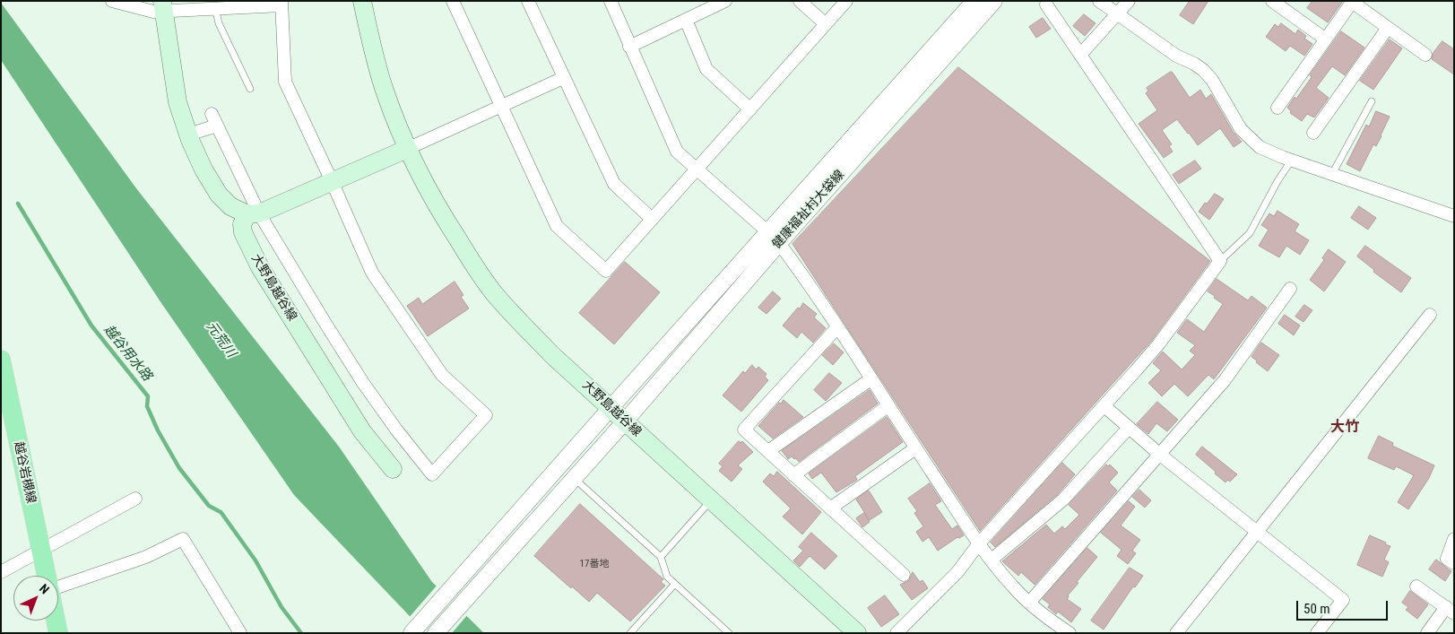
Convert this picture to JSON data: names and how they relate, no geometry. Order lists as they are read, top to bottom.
{
  "streets": {
    "main road": ["大野島越谷線", "越谷岩槻線"],
    "street": ["健康福祉村大袋線"]
  },
  "crossings": [
    ["健康福祉村大袋線", "大野島越谷線"]
  ],
  "districts": ["大竹"],
  "water": ["元荒川", "越谷用水路"],
  "house_numbers": ["17番地"],
  "scale_bar": "50 m",
  "north": "top right"
}
